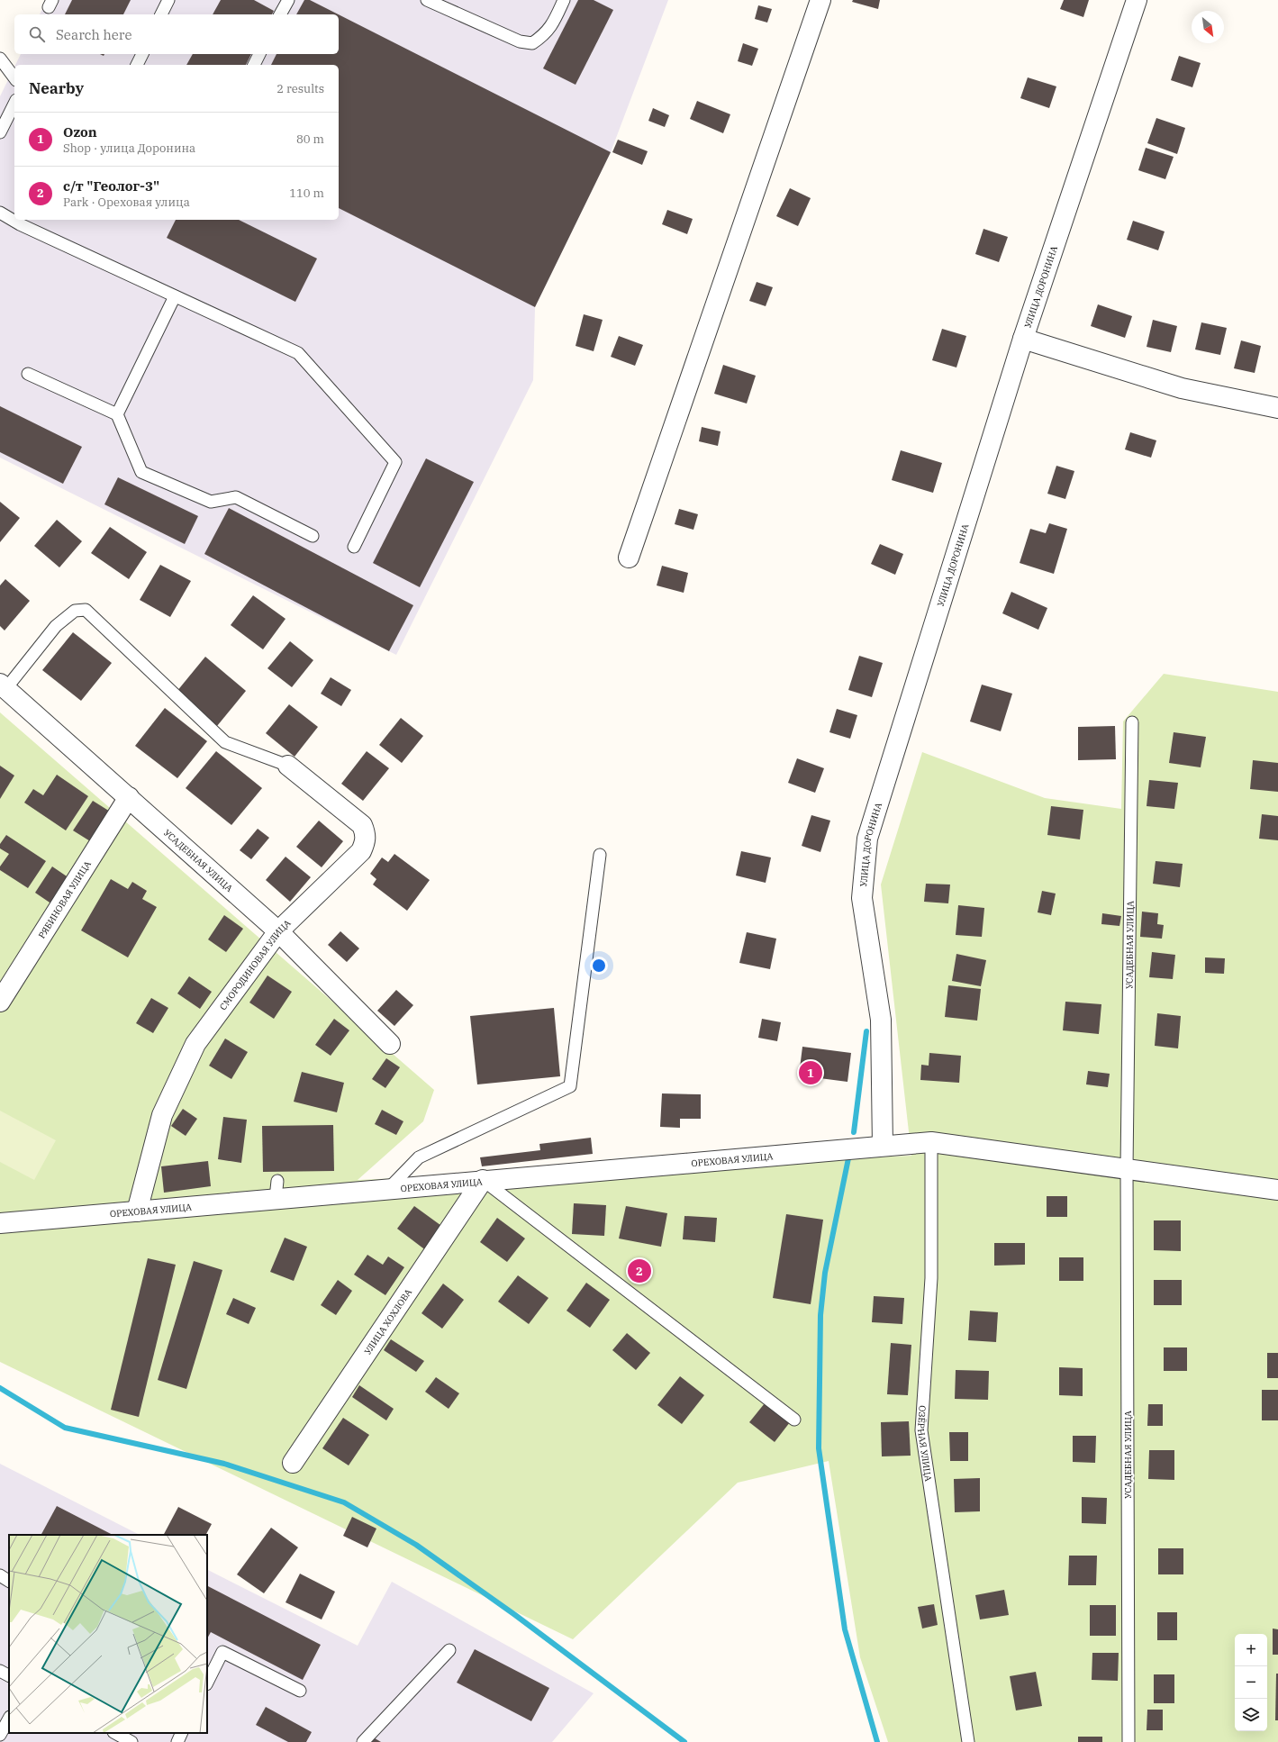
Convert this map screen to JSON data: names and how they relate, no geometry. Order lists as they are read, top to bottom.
{
  "streets": {
    "street": [
      "УЛИЦА ДОРОНИНА",
      "УСАДЕБНАЯ УЛИЦА",
      "РЯБИНОВАЯ УЛИЦА",
      "СМОРОДИНОВАЯ УЛИЦА",
      "ОРЕХОВАЯ УЛИЦА",
      "УЛИЦА ХОХЛОВА"
    ],
    "lane": ["ОЗЁРНАЯ УЛИЦА"]
  },
  "crossings": [
    ["УЛИЦА ДОРОНИНА", "ОРЕХОВАЯ УЛИЦА"],
    ["УСАДЕБНАЯ УЛИЦА", "РЯБИНОВАЯ УЛИЦА"],
    ["УСАДЕБНАЯ УЛИЦА", "СМОРОДИНОВАЯ УЛИЦА"],
    ["СМОРОДИНОВАЯ УЛИЦА", "ОРЕХОВАЯ УЛИЦА"],
    ["ОРЕХОВАЯ УЛИЦА", "УЛИЦА ХОХЛОВА"]
  ],
  "north": "bottom right",
  "page": {
    "search": "Search here",
    "heading": ["Nearby", "2 results"],
    "list": [
      {
        "mark": "1",
        "name": "Ozon",
        "note": "Shop · улица Доронина",
        "value": "80 m"
      },
      {
        "mark": "2",
        "name": "с/т \"Геолог-3\"",
        "note": "Park · Ореховая улица",
        "value": "110 m"
      }
    ],
    "pins": ["1", "2"],
    "map_buttons": ["+", "−"]
  }
}
